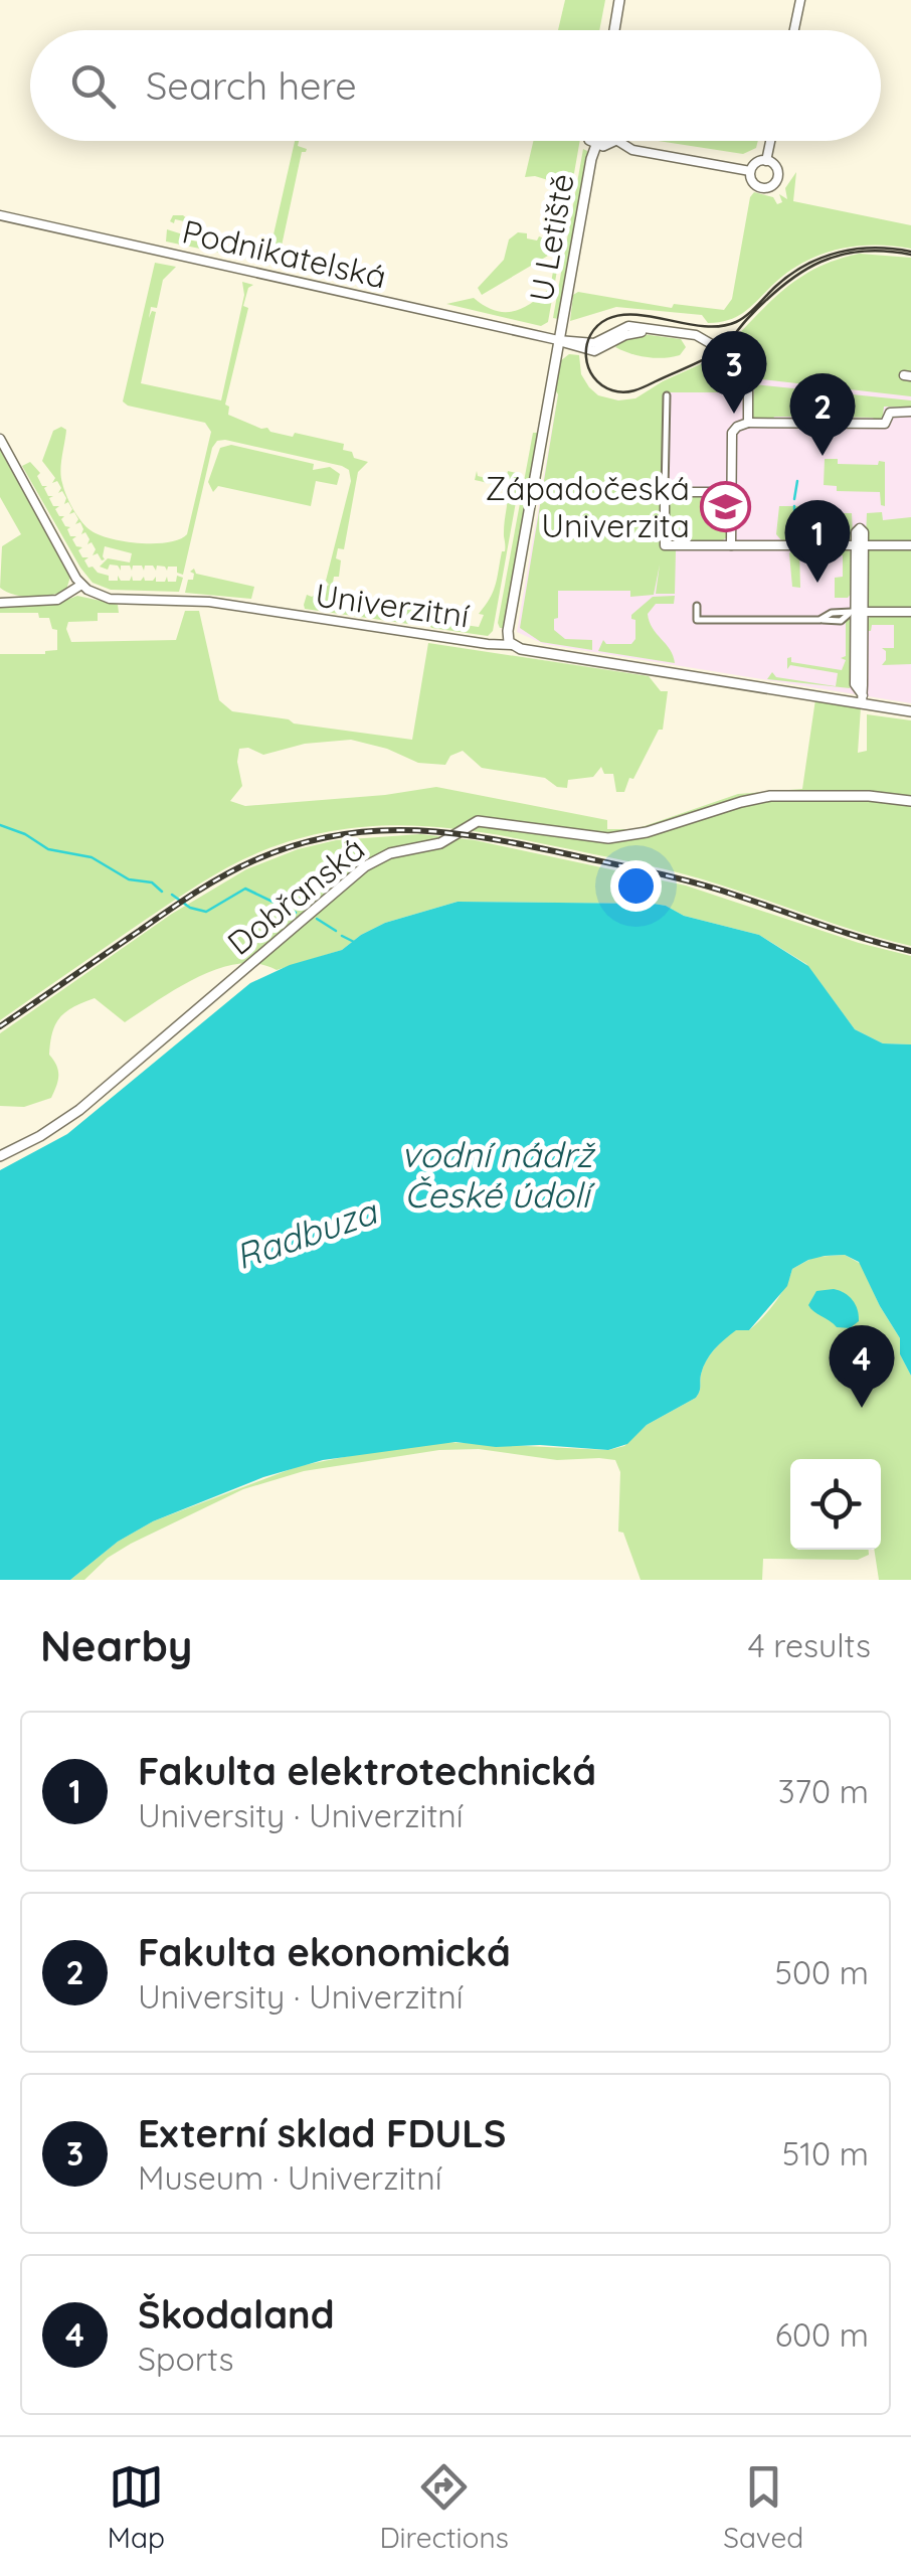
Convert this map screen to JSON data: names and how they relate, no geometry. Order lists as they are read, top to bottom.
{
  "streets": {
    "street": [
      "U Letiště",
      "Podnikatelská",
      "Univerzitní",
      "Dobřanská"
    ]
  },
  "crossings": [
    ["U Letiště", "Podnikatelská"],
    ["U Letiště", "Univerzitní"]
  ],
  "water": ["vodní nádrž České údolí", "Radbuza"],
  "places": {
    "school or university": ["Západočeská Univerzita"]
  },
  "page": {
    "search": "Search here",
    "pins": [
      "3",
      "2",
      "1",
      "4"
    ],
    "heading": ["Nearby", "4 results"],
    "list": [
      {
        "mark": "1",
        "name": "Fakulta elektrotechnická",
        "note": "University · Univerzitní",
        "value": "370 m"
      },
      {
        "mark": "2",
        "name": "Fakulta ekonomická",
        "note": "University · Univerzitní",
        "value": "500 m"
      },
      {
        "mark": "3",
        "name": "Externí sklad FDULS",
        "note": "Museum · Univerzitní",
        "value": "510 m"
      },
      {
        "mark": "4",
        "name": "Škodaland",
        "note": "Sports",
        "value": "600 m"
      }
    ],
    "nav": ["Map", "Directions", "Saved"]
  }
}
